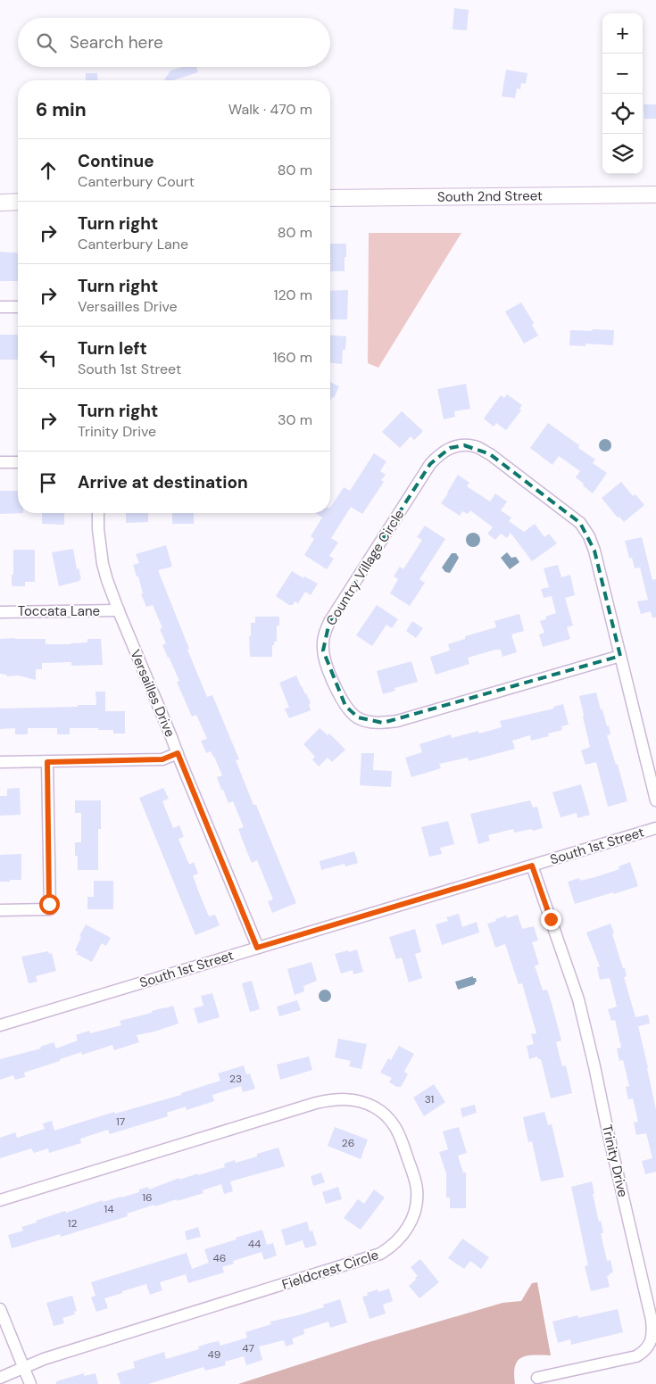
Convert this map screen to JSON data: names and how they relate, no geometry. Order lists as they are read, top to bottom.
{
  "streets": {
    "main road": ["South 2nd Street"],
    "street": [
      "Country Village Circle",
      "Toccata Lane",
      "Versailles Drive",
      "South 1st Street",
      "Trinity Drive",
      "Fieldcrest Circle"
    ]
  },
  "crossings": [
    ["Toccata Lane", "Versailles Drive"],
    ["Versailles Drive", "South 1st Street"],
    ["South 1st Street", "Trinity Drive"]
  ],
  "house_numbers": [
    "23",
    "31",
    "17",
    "26",
    "16",
    "14",
    "12",
    "44",
    "46",
    "47",
    "49"
  ],
  "page": {
    "map_buttons": ["+", "−"],
    "search": "Search here",
    "heading": ["6 min", "Walk · 470 m"],
    "list": [
      ["Continue", "Canterbury Court", "80 m"],
      ["Turn right", "Canterbury Lane", "80 m"],
      ["Turn right", "Versailles Drive", "120 m"],
      ["Turn left", "South 1st Street", "160 m"],
      ["Turn right", "Trinity Drive", "30 m"],
      "Arrive at destination"
    ]
  }
}
